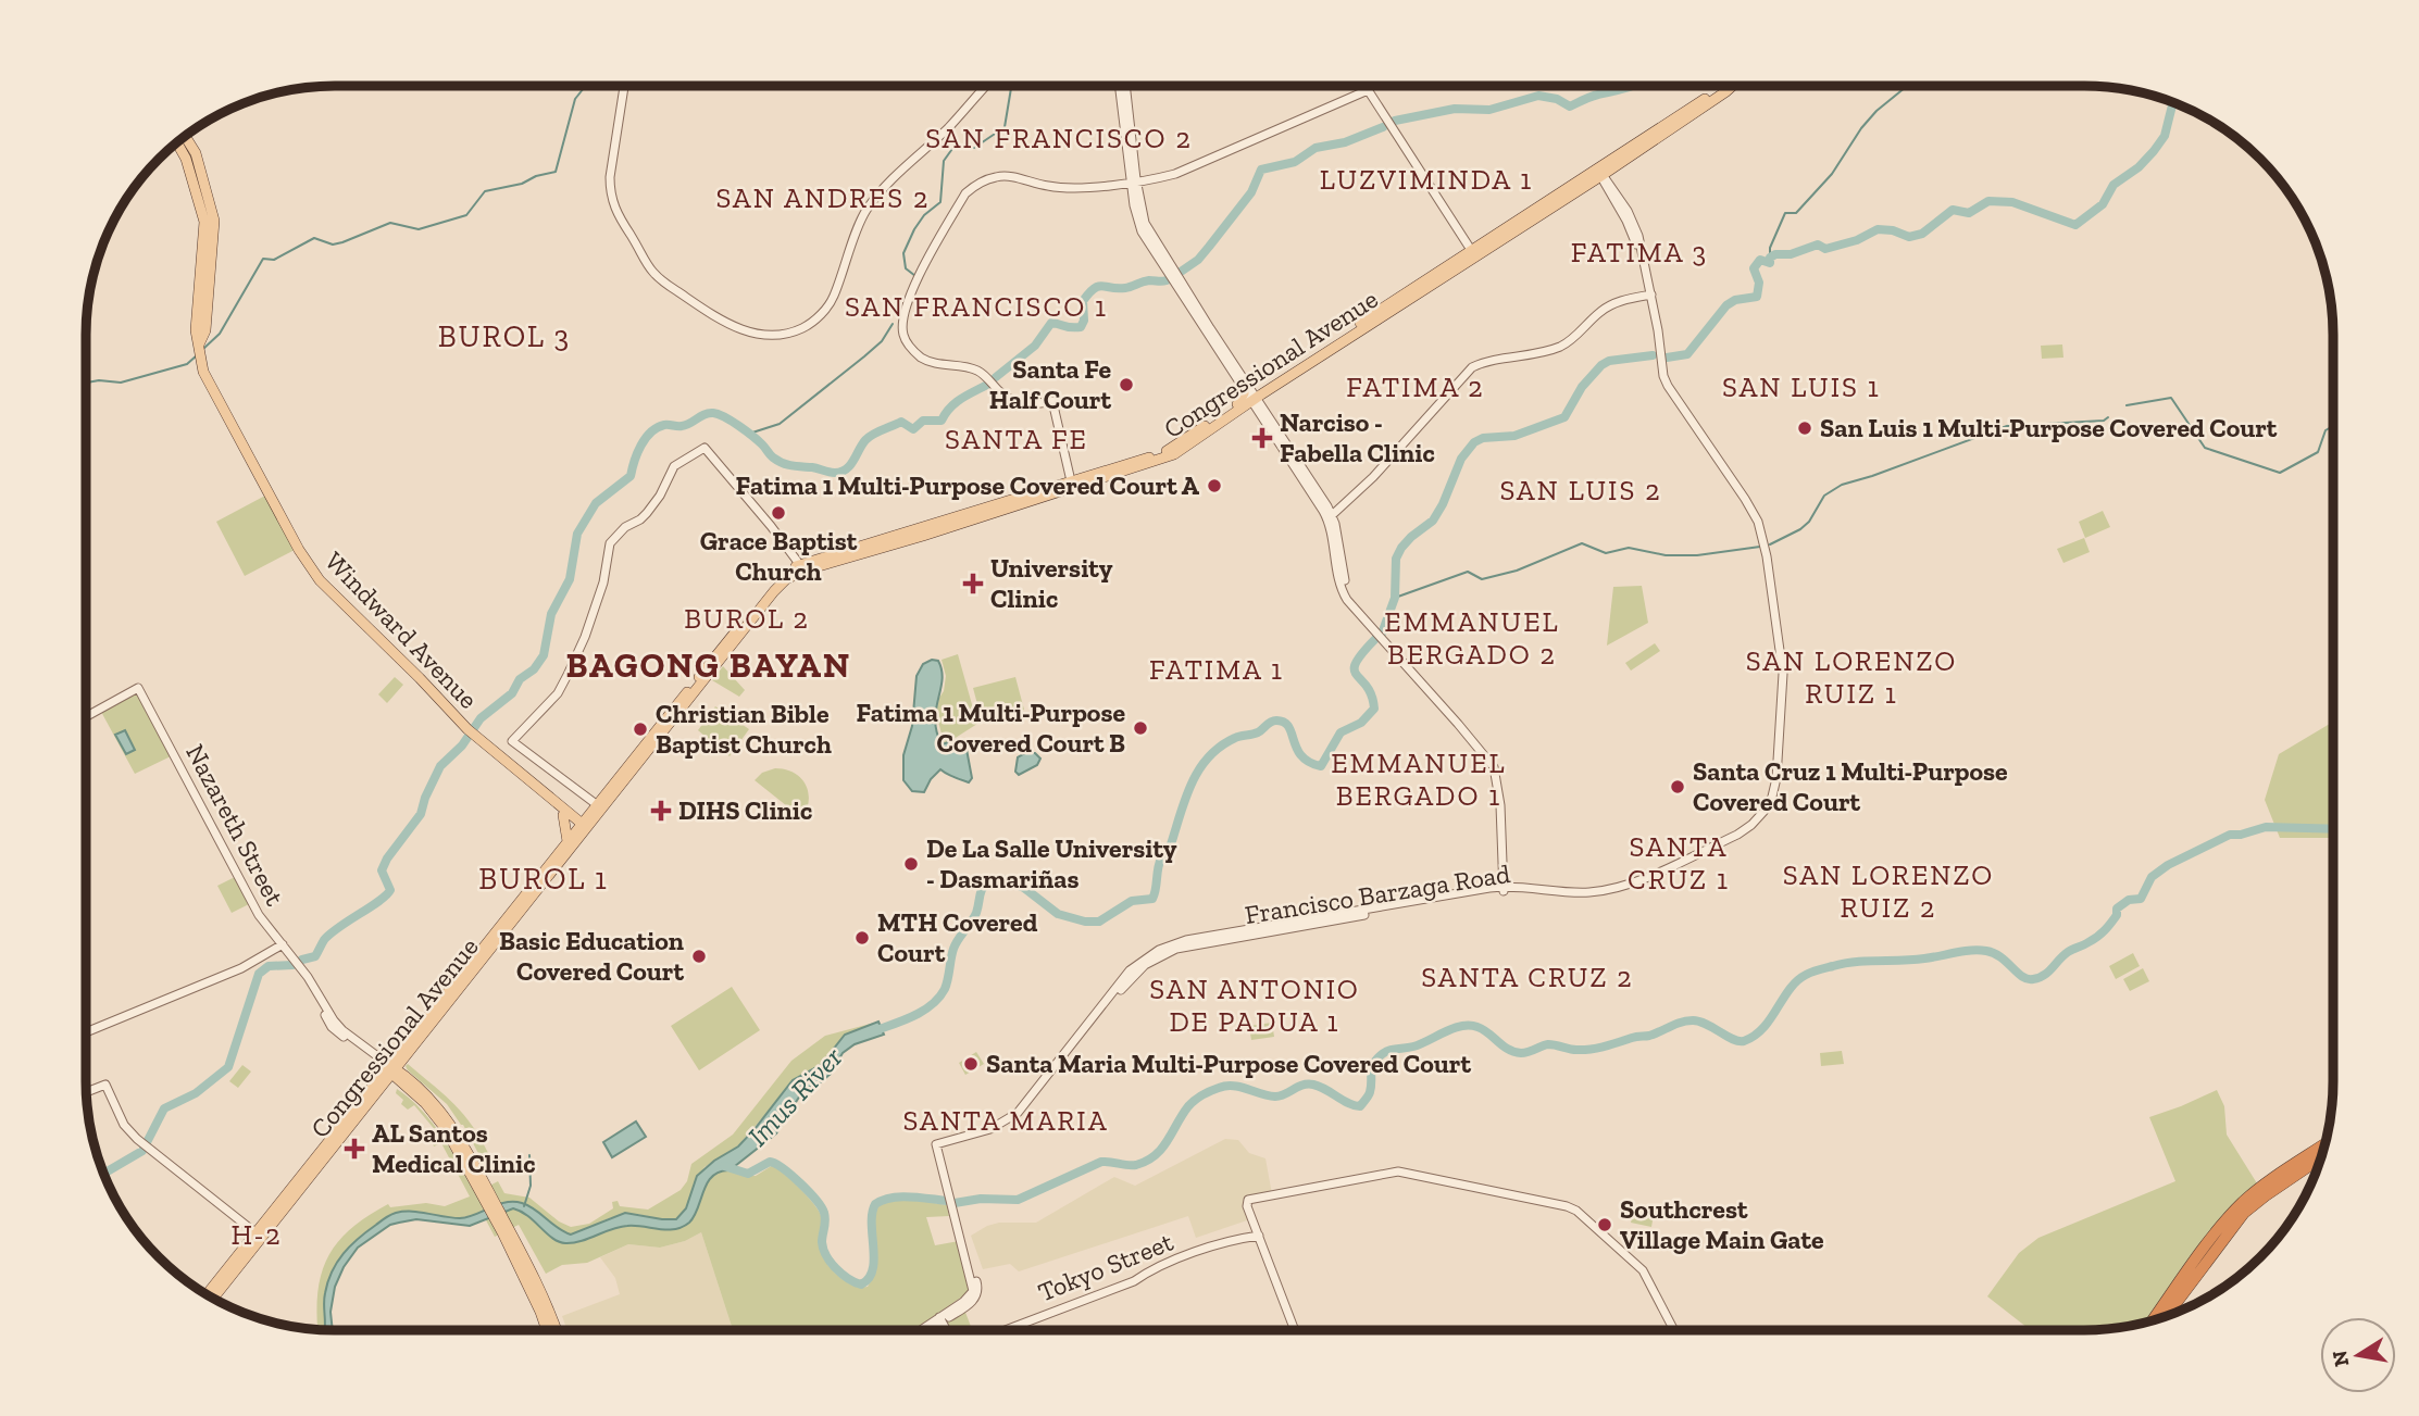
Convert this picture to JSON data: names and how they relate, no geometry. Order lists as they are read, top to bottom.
{
  "streets": {
    "main road": ["Congressional Avenue", "Windward Avenue"],
    "street": ["Nazareth Street", "Francisco Barzaga Road", "Tokyo Street"]
  },
  "crossings": [
    ["Congressional Avenue", "Windward Avenue"],
    ["Congressional Avenue", "Nazareth Street"],
    ["Congressional Avenue", "Francisco Barzaga Road"]
  ],
  "districts": [
    "SAN FRANCISCO 2",
    "LUZVIMINDA 1",
    "SAN ANDRES 2",
    "FATIMA 3",
    "SAN FRANCISCO 1",
    "BUROL 3",
    "FATIMA 2",
    "SAN LUIS 1",
    "SANTA FE",
    "SAN LUIS 2",
    "BUROL 2",
    "EMMANUEL BERGADO 2",
    "SAN LORENZO RUIZ 1",
    "BAGONG BAYAN",
    "FATIMA 1",
    "EMMANUEL BERGADO 1",
    "SANTA CRUZ 1",
    "SAN LORENZO RUIZ 2",
    "BUROL 1",
    "SANTA CRUZ 2",
    "SAN ANTONIO DE PADUA 1",
    "SANTA MARIA",
    "H-2"
  ],
  "water": ["Imus River"],
  "places": {
    "other": [
      "Santa Fe Half Court",
      "San Luis 1 Multi-Purpose Covered Court",
      "Fatima 1 Multi-Purpose Covered Court A",
      "Grace Baptist Church",
      "Fatima 1 Multi-Purpose Covered Court B",
      "Christian Bible Baptist Church",
      "Santa Cruz 1 Multi-Purpose Covered Court",
      "De La Salle University - Dasmariñas",
      "MTH Covered Court",
      "Basic Education Covered Court",
      "Santa Maria Multi-Purpose Covered Court",
      "Southcrest Village Main Gate"
    ],
    "health": [
      "Narciso - Fabella Clinic",
      "University Clinic",
      "DIHS Clinic",
      "AL Santos Medical Clinic"
    ]
  },
  "north": "left"
}
